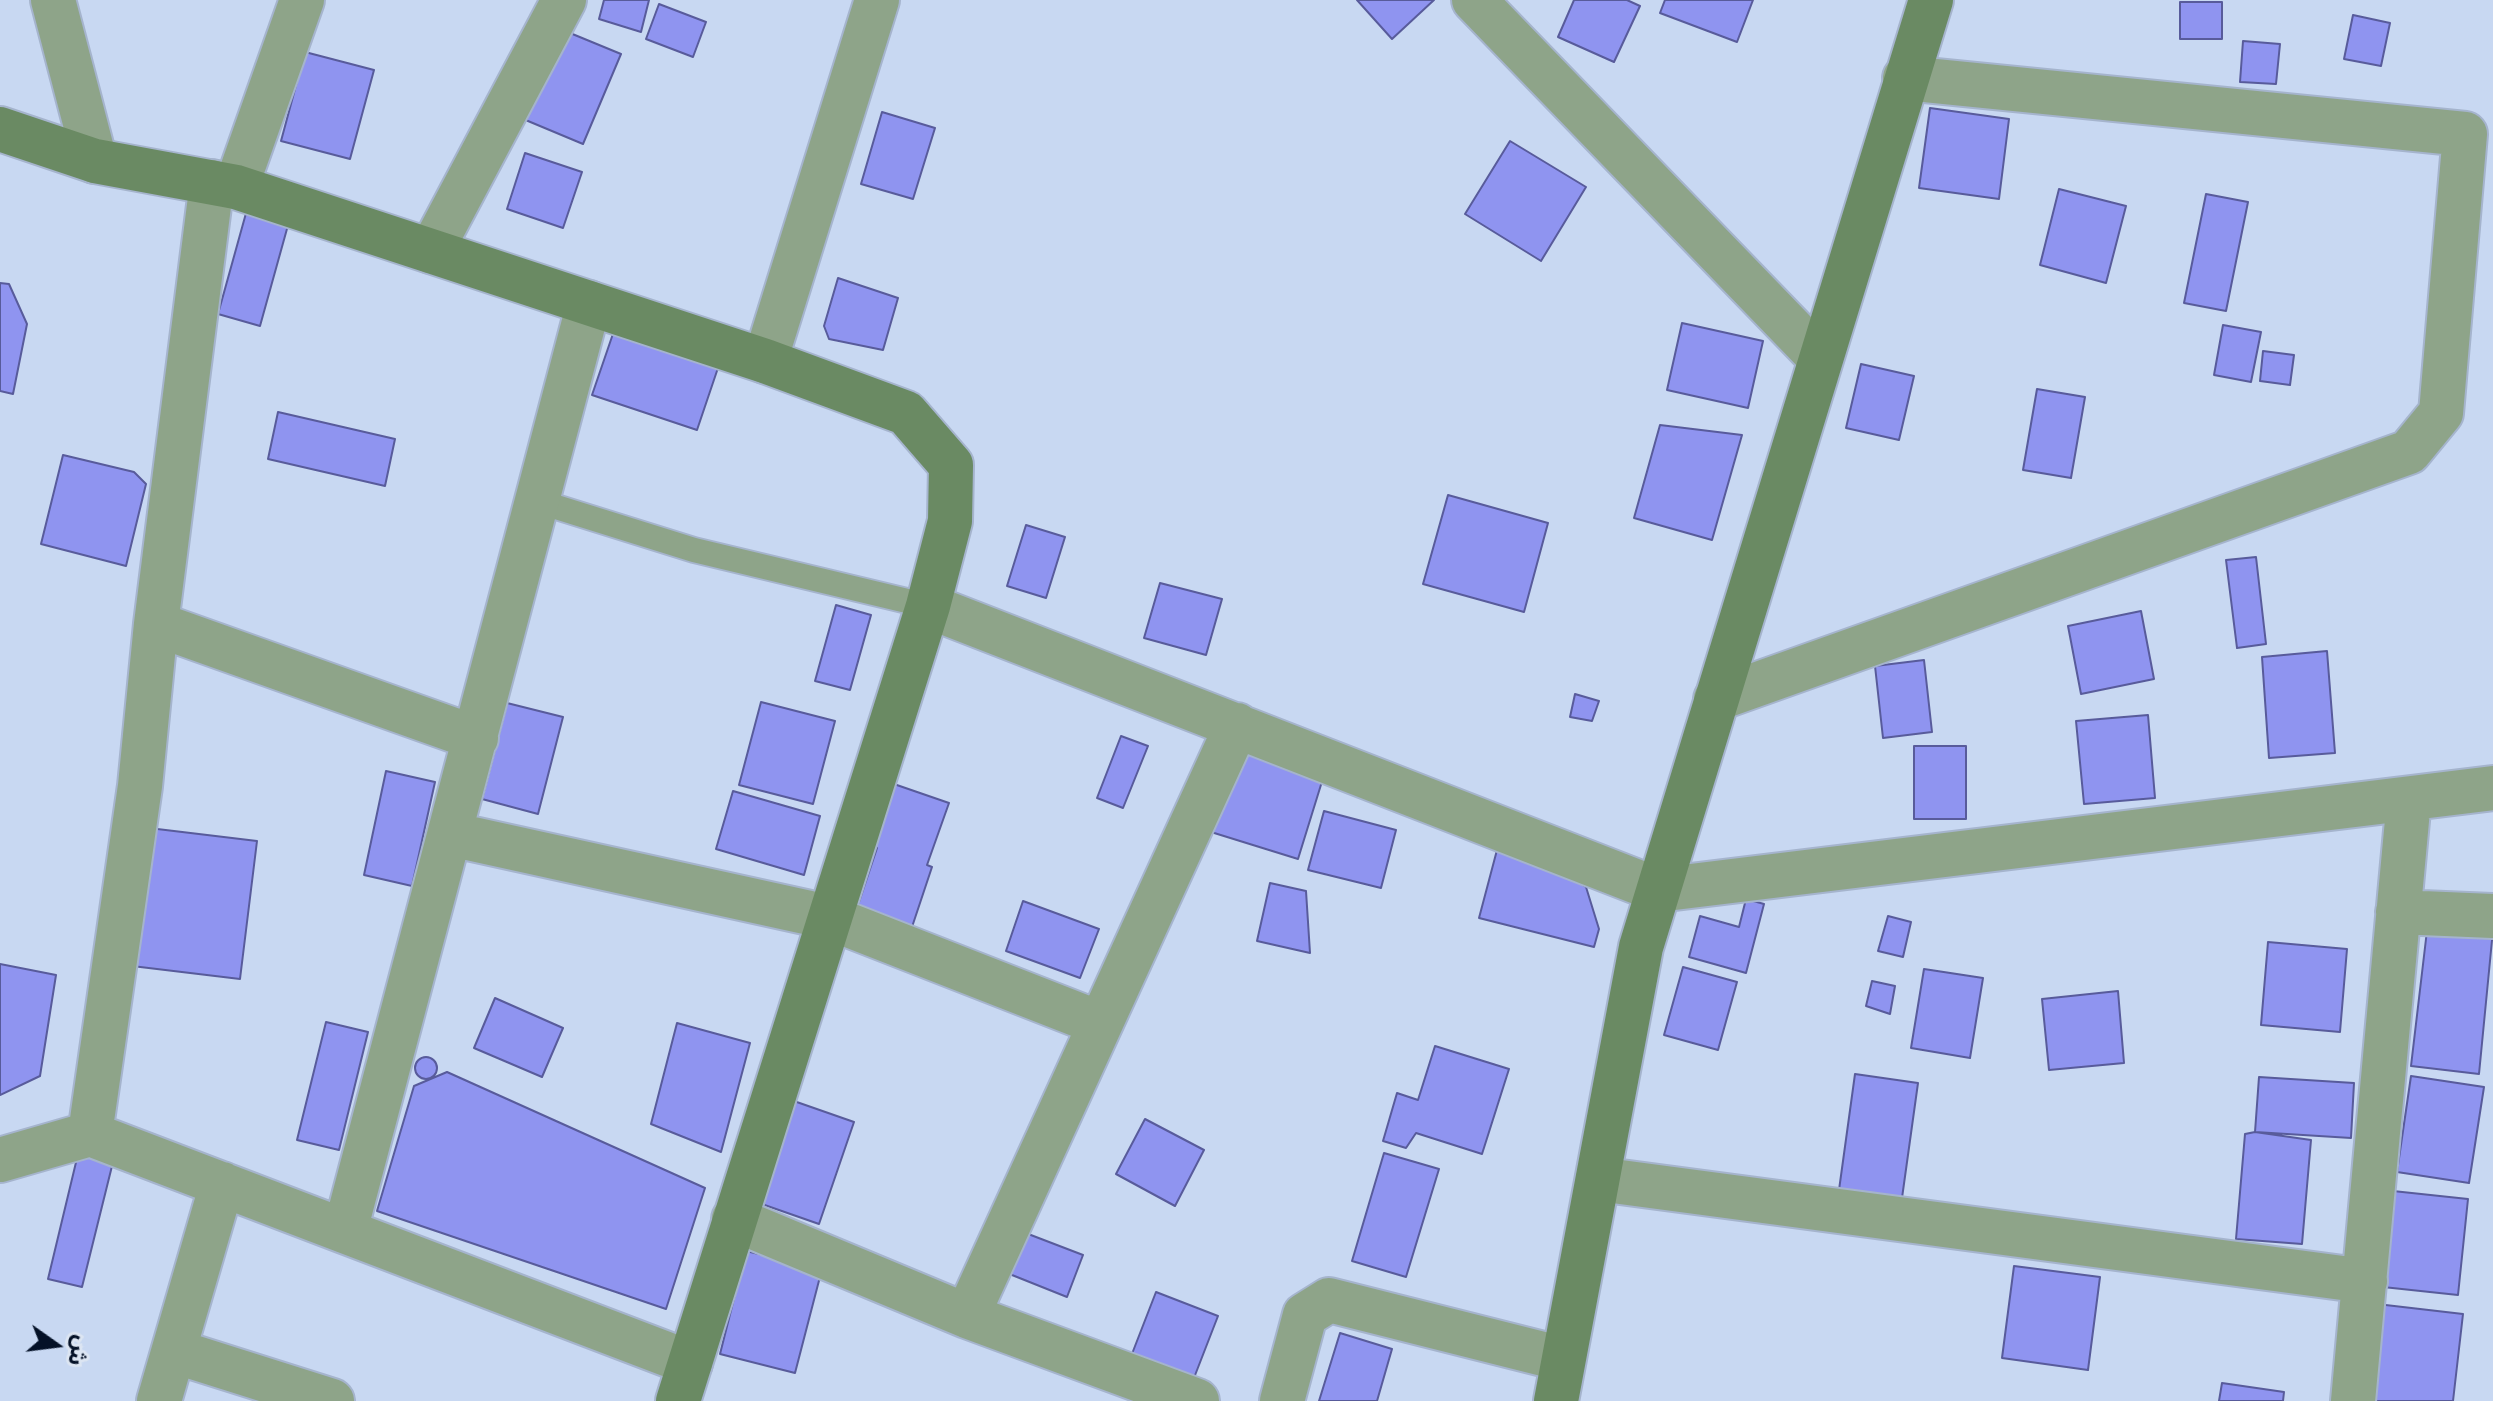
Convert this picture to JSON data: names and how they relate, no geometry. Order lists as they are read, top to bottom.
{
  "north": "right"
}
